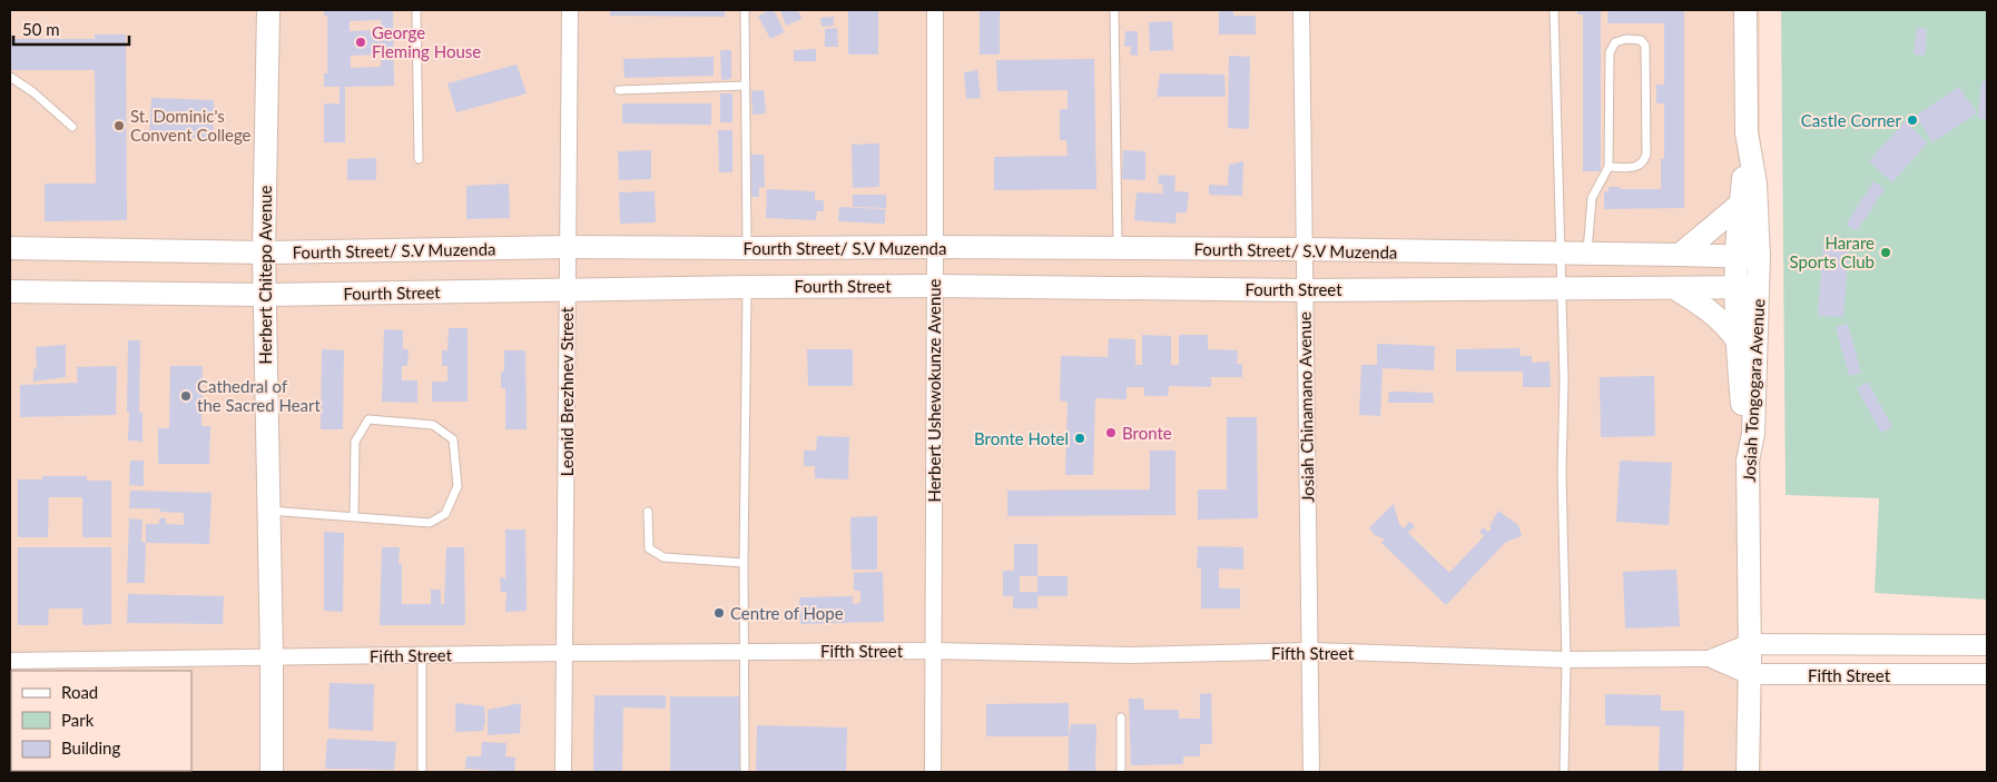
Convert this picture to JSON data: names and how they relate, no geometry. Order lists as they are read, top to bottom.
{
  "streets": {
    "main road": [
      "Fourth Street/ S.V Muzenda",
      "Herbert Chitepo Avenue",
      "Fourth Street",
      "Josiah Tongogara Avenue"
    ],
    "street": [
      "Herbert Ushewokunze Avenue",
      "Leonid Brezhnev Street",
      "Josiah Chinamano Avenue",
      "Fifth Street"
    ]
  },
  "crossings": [
    ["Fourth Street/ S.V Muzenda", "Herbert Chitepo Avenue"],
    ["Fourth Street/ S.V Muzenda", "Herbert Ushewokunze Avenue"],
    ["Fourth Street/ S.V Muzenda", "Leonid Brezhnev Street"],
    ["Fourth Street/ S.V Muzenda", "Josiah Chinamano Avenue"],
    ["Herbert Chitepo Avenue", "Fourth Street"],
    ["Herbert Chitepo Avenue", "Fifth Street"],
    ["Fourth Street", "Herbert Ushewokunze Avenue"],
    ["Fourth Street", "Josiah Tongogara Avenue"],
    ["Fourth Street", "Leonid Brezhnev Street"],
    ["Fourth Street", "Josiah Chinamano Avenue"],
    ["Herbert Ushewokunze Avenue", "Fifth Street"],
    ["Josiah Tongogara Avenue", "Fifth Street"],
    ["Leonid Brezhnev Street", "Fifth Street"],
    ["Josiah Chinamano Avenue", "Fifth Street"]
  ],
  "places": [
    "George Fleming House",
    "Castle Corner",
    "St. Dominic's Convent College",
    "Harare Sports Club",
    "Cathedral of the Sacred Heart",
    "Bronte",
    "Bronte Hotel",
    "Centre of Hope"
  ],
  "legend": ["Road", "Park", "Building"],
  "scale_bar": "50 m"
}
